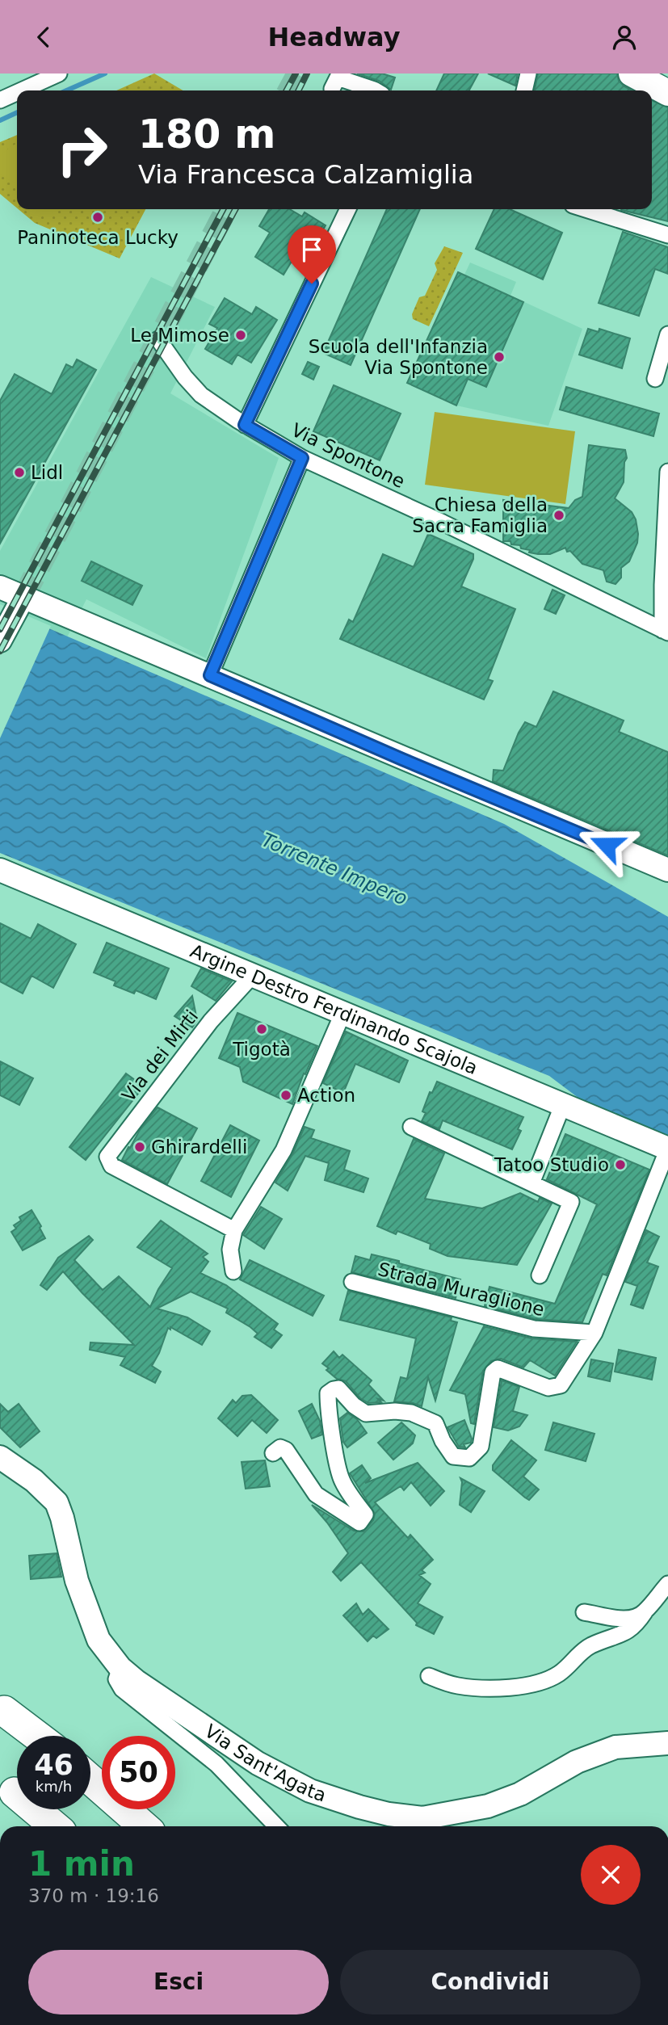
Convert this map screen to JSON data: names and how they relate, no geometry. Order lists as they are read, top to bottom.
{
  "streets": {
    "main road": ["Argine Destro Ferdinando Scajola", "Via Sant'Agata"],
    "street": ["Via Spontone", "Via dei Mirti", "Strada Muraglione"]
  },
  "crossings": [
    ["Argine Destro Ferdinando Scajola", "Via dei Mirti"]
  ],
  "water": ["Torrente Impero"],
  "places": [
    "Paninoteca Lucky",
    "Le Mimose",
    "Scuola dell'Infanzia Via Spontone",
    "Lidl",
    "Chiesa della Sacra Famiglia",
    "Tigotà",
    "Action",
    "Ghirardelli",
    "Tatoo Studio"
  ],
  "page": {
    "header": "Headway",
    "turn": ["180 m", "Via Francesca Calzamiglia"],
    "speed": "46 km/h",
    "limit": "50",
    "heading": ["1 min", "370 m · 19:16"],
    "buttons": ["Esci", "Condividi"]
  }
}
